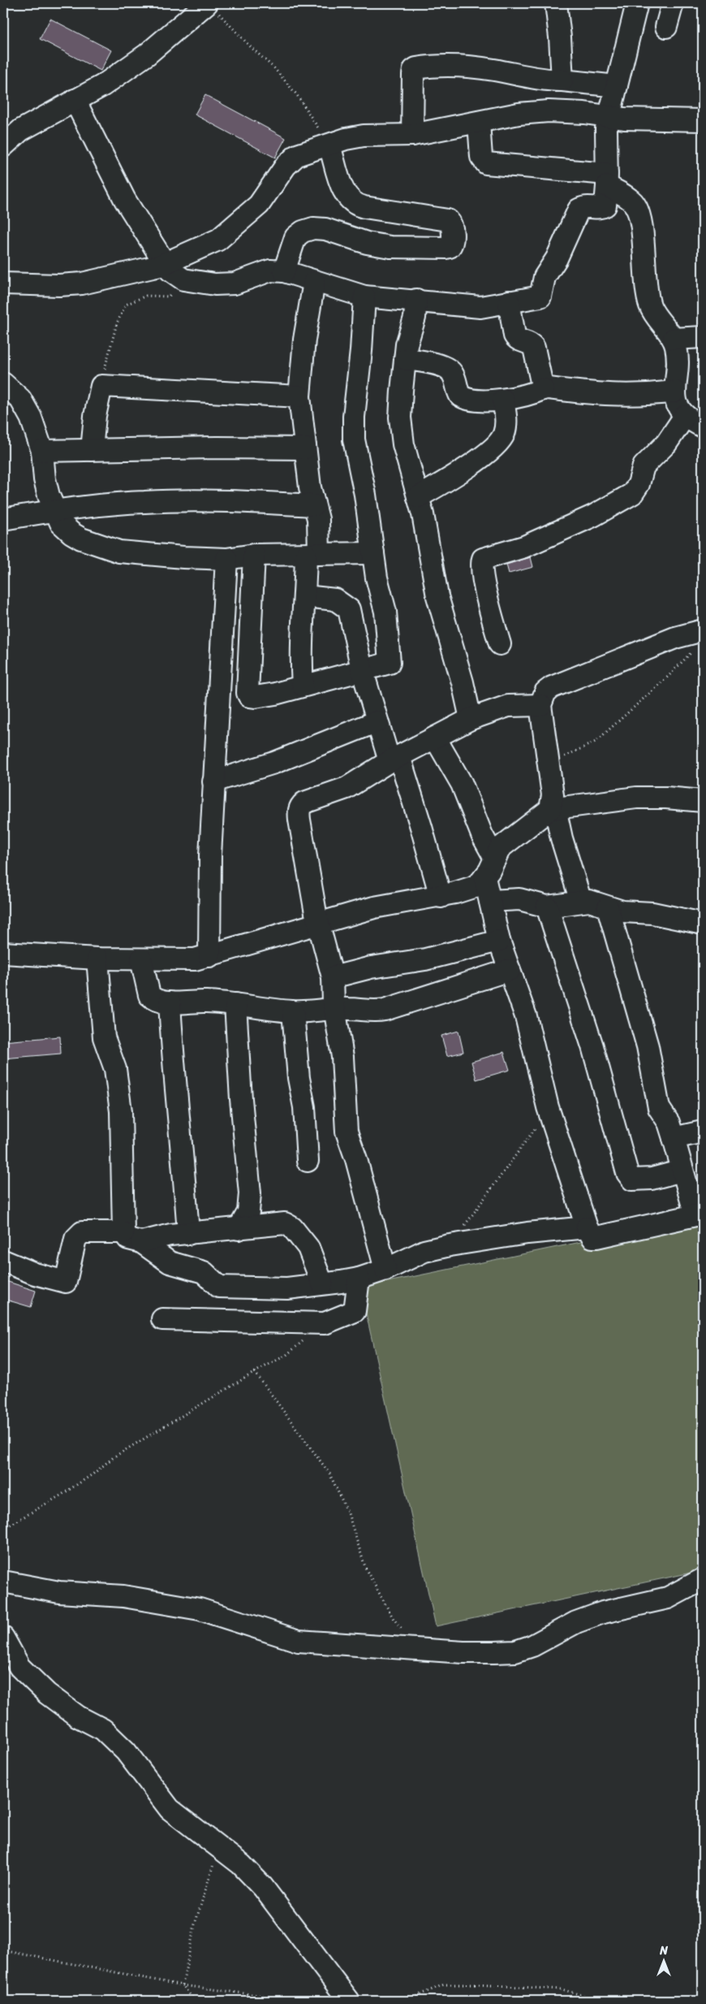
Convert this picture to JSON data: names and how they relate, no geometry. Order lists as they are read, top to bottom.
{
  "north": "top"
}
